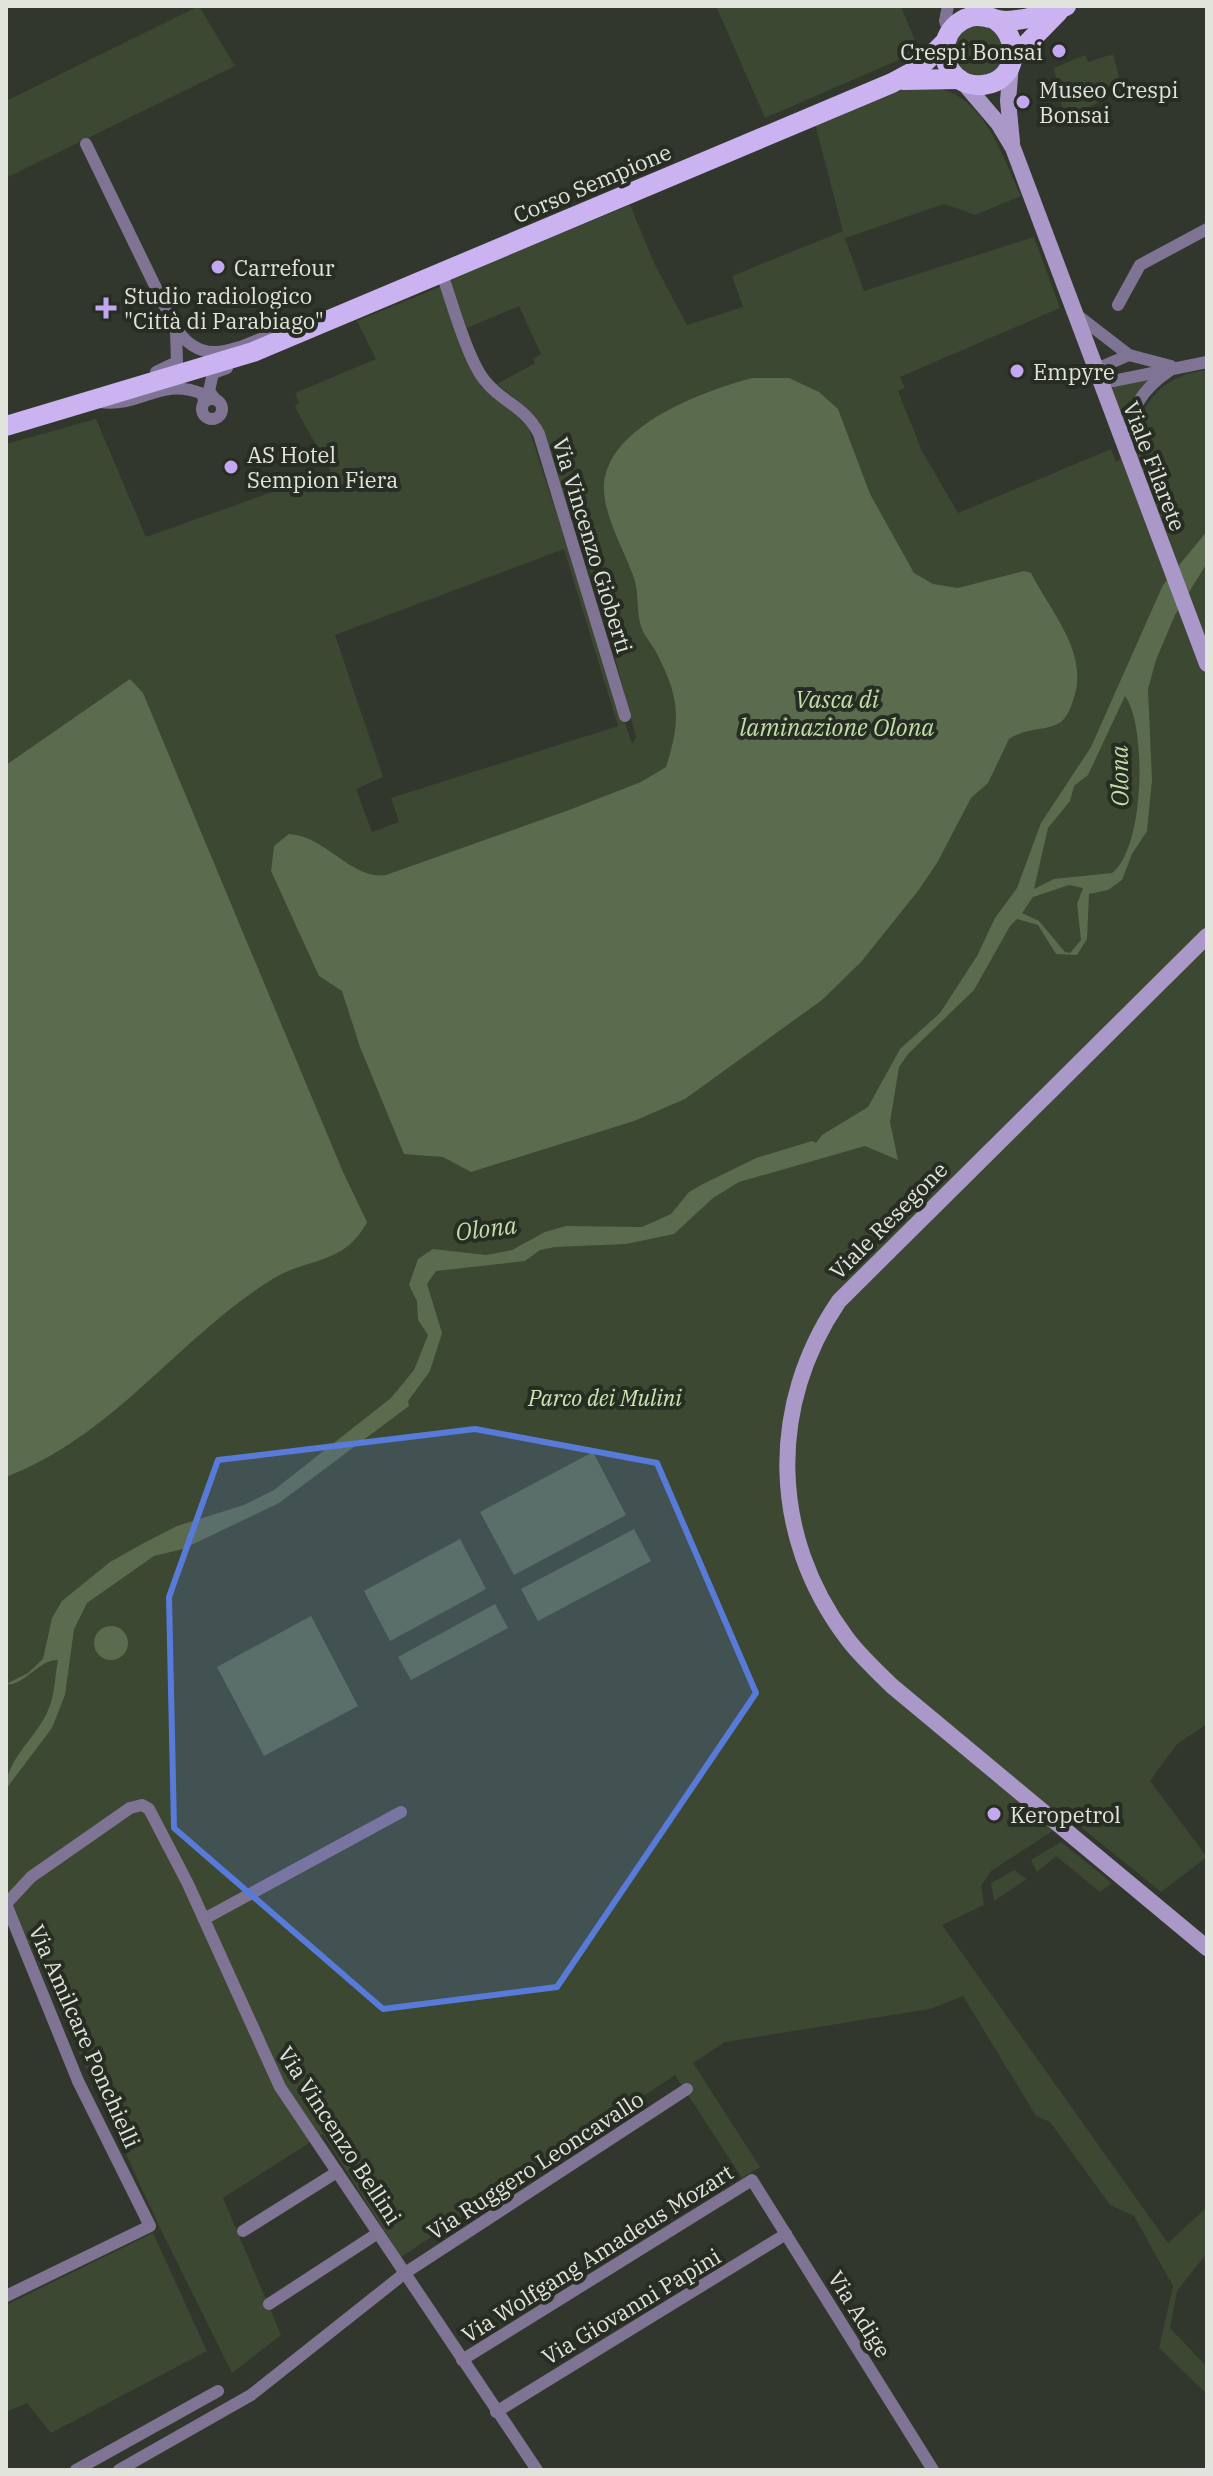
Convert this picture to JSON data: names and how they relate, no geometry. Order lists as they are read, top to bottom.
{
  "streets": {
    "main road": ["Corso Sempione"],
    "street": [
      "Viale Filarete",
      "Via Vincenzo Gioberti",
      "Viale Resegone",
      "Via Amilcare Ponchielli",
      "Via Vincenzo Bellini",
      "Via Ruggero Leoncavallo",
      "Via Wolfgang Amadeus Mozart",
      "Via Giovanni Papini",
      "Via Adige"
    ]
  },
  "crossings": [
    ["Corso Sempione", "Viale Filarete"],
    ["Corso Sempione", "Via Vincenzo Gioberti"],
    ["Via Amilcare Ponchielli", "Via Vincenzo Bellini"],
    ["Via Vincenzo Bellini", "Via Ruggero Leoncavallo"],
    ["Via Vincenzo Bellini", "Via Wolfgang Amadeus Mozart"],
    ["Via Vincenzo Bellini", "Via Giovanni Papini"],
    ["Via Wolfgang Amadeus Mozart", "Via Adige"],
    ["Via Giovanni Papini", "Via Adige"]
  ],
  "water": ["Vasca di laminazione Olona", "Olona"],
  "parks": ["Parco dei Mulini"],
  "places": {
    "other": [
      "Crespi Bonsai",
      "Museo Crespi Bonsai",
      "Carrefour",
      "Empyre",
      "AS Hotel Sempion Fiera",
      "Keropetrol"
    ],
    "health": ["Studio radiologico \"Città di Parabiago\""]
  }
}
